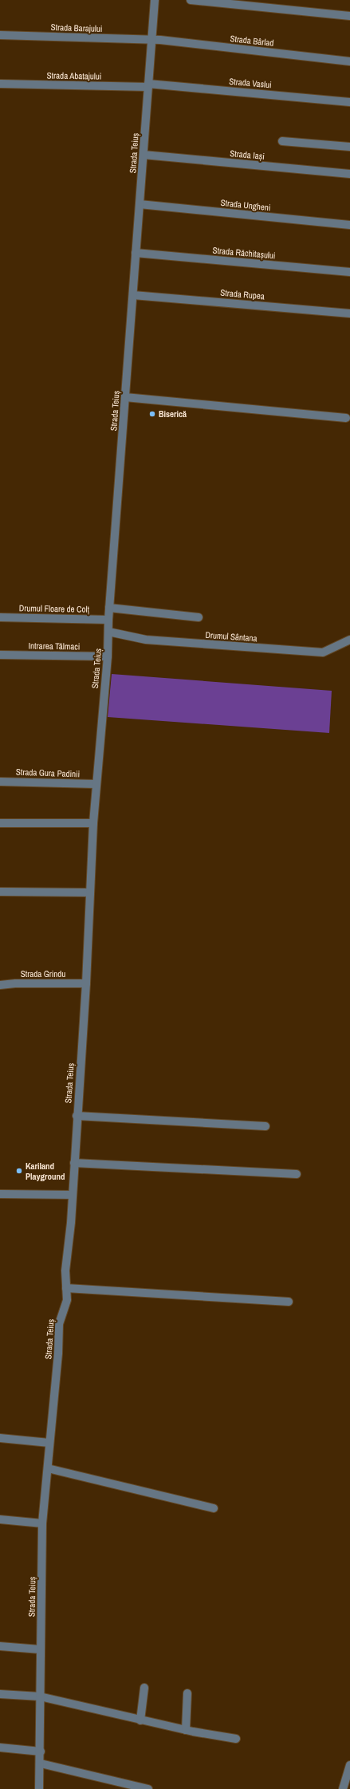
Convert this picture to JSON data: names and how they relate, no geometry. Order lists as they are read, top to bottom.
{
  "streets": {
    "street": [
      "Strada Barajului",
      "Strada Bârlad",
      "Strada Abatajului",
      "Strada Vaslui",
      "Strada Teiuș",
      "Strada Iași",
      "Strada Ungheni",
      "Strada Răchitașului",
      "Strada Rupea",
      "Drumul Floare de Colț",
      "Drumul Sântana",
      "Intrarea Tălmaci",
      "Strada Gura Padinii",
      "Strada Grindu"
    ]
  },
  "crossings": [
    ["Strada Barajului", "Strada Bârlad"],
    ["Strada Barajului", "Strada Teiuș"],
    ["Strada Bârlad", "Strada Teiuș"],
    ["Strada Abatajului", "Strada Vaslui"],
    ["Strada Abatajului", "Strada Teiuș"],
    ["Strada Vaslui", "Strada Teiuș"],
    ["Strada Teiuș", "Strada Iași"],
    ["Strada Teiuș", "Strada Ungheni"],
    ["Strada Teiuș", "Strada Răchitașului"],
    ["Strada Teiuș", "Strada Rupea"],
    ["Strada Teiuș", "Drumul Floare de Colț"],
    ["Strada Teiuș", "Drumul Sântana"],
    ["Strada Teiuș", "Intrarea Tălmaci"],
    ["Strada Teiuș", "Strada Gura Padinii"],
    ["Strada Teiuș", "Strada Grindu"]
  ],
  "places": ["Biserică", "Kariland Playground"]
}
